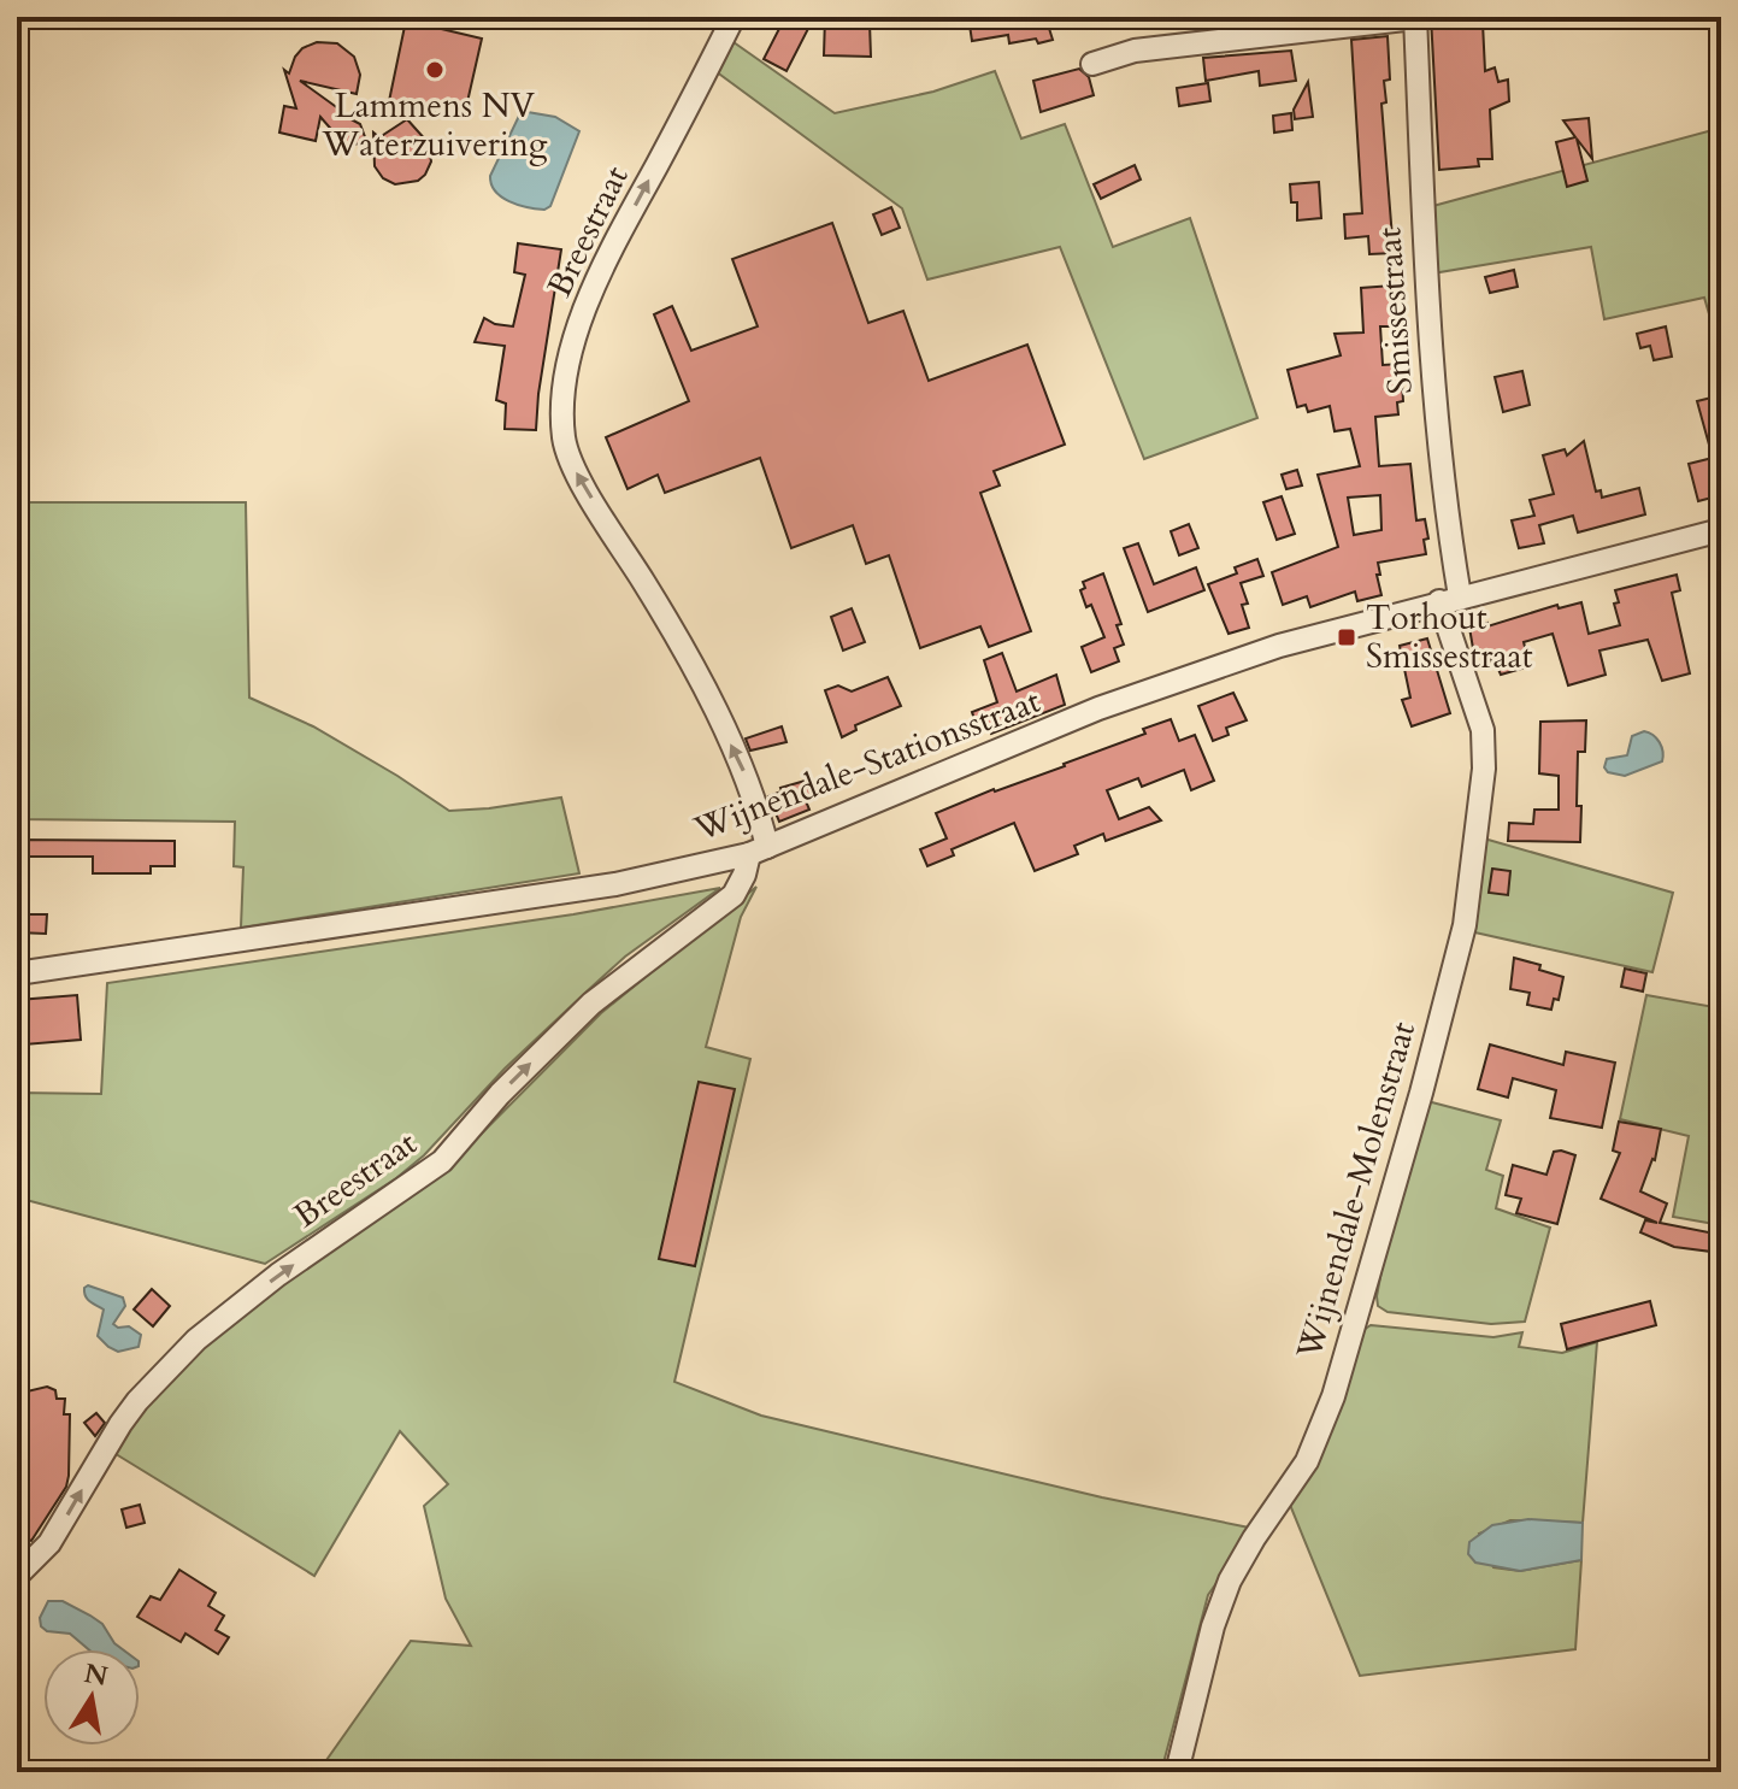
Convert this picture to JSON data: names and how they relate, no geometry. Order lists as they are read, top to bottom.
{
  "streets": {
    "street": [
      "Breestraat",
      "Smissestraat",
      "Wijnendale-Stationsstraat",
      "Wijnendale-Molenstraat"
    ]
  },
  "crossings": [
    ["Breestraat", "Wijnendale-Stationsstraat"],
    ["Smissestraat", "Wijnendale-Stationsstraat"],
    ["Smissestraat", "Wijnendale-Molenstraat"],
    ["Wijnendale-Stationsstraat", "Wijnendale-Molenstraat"]
  ],
  "one_way": ["Breestraat"],
  "places": {
    "other": ["Lammens NV Waterzuivering"],
    "transit": ["Torhout Smissestraat"]
  },
  "north": "top"
}
